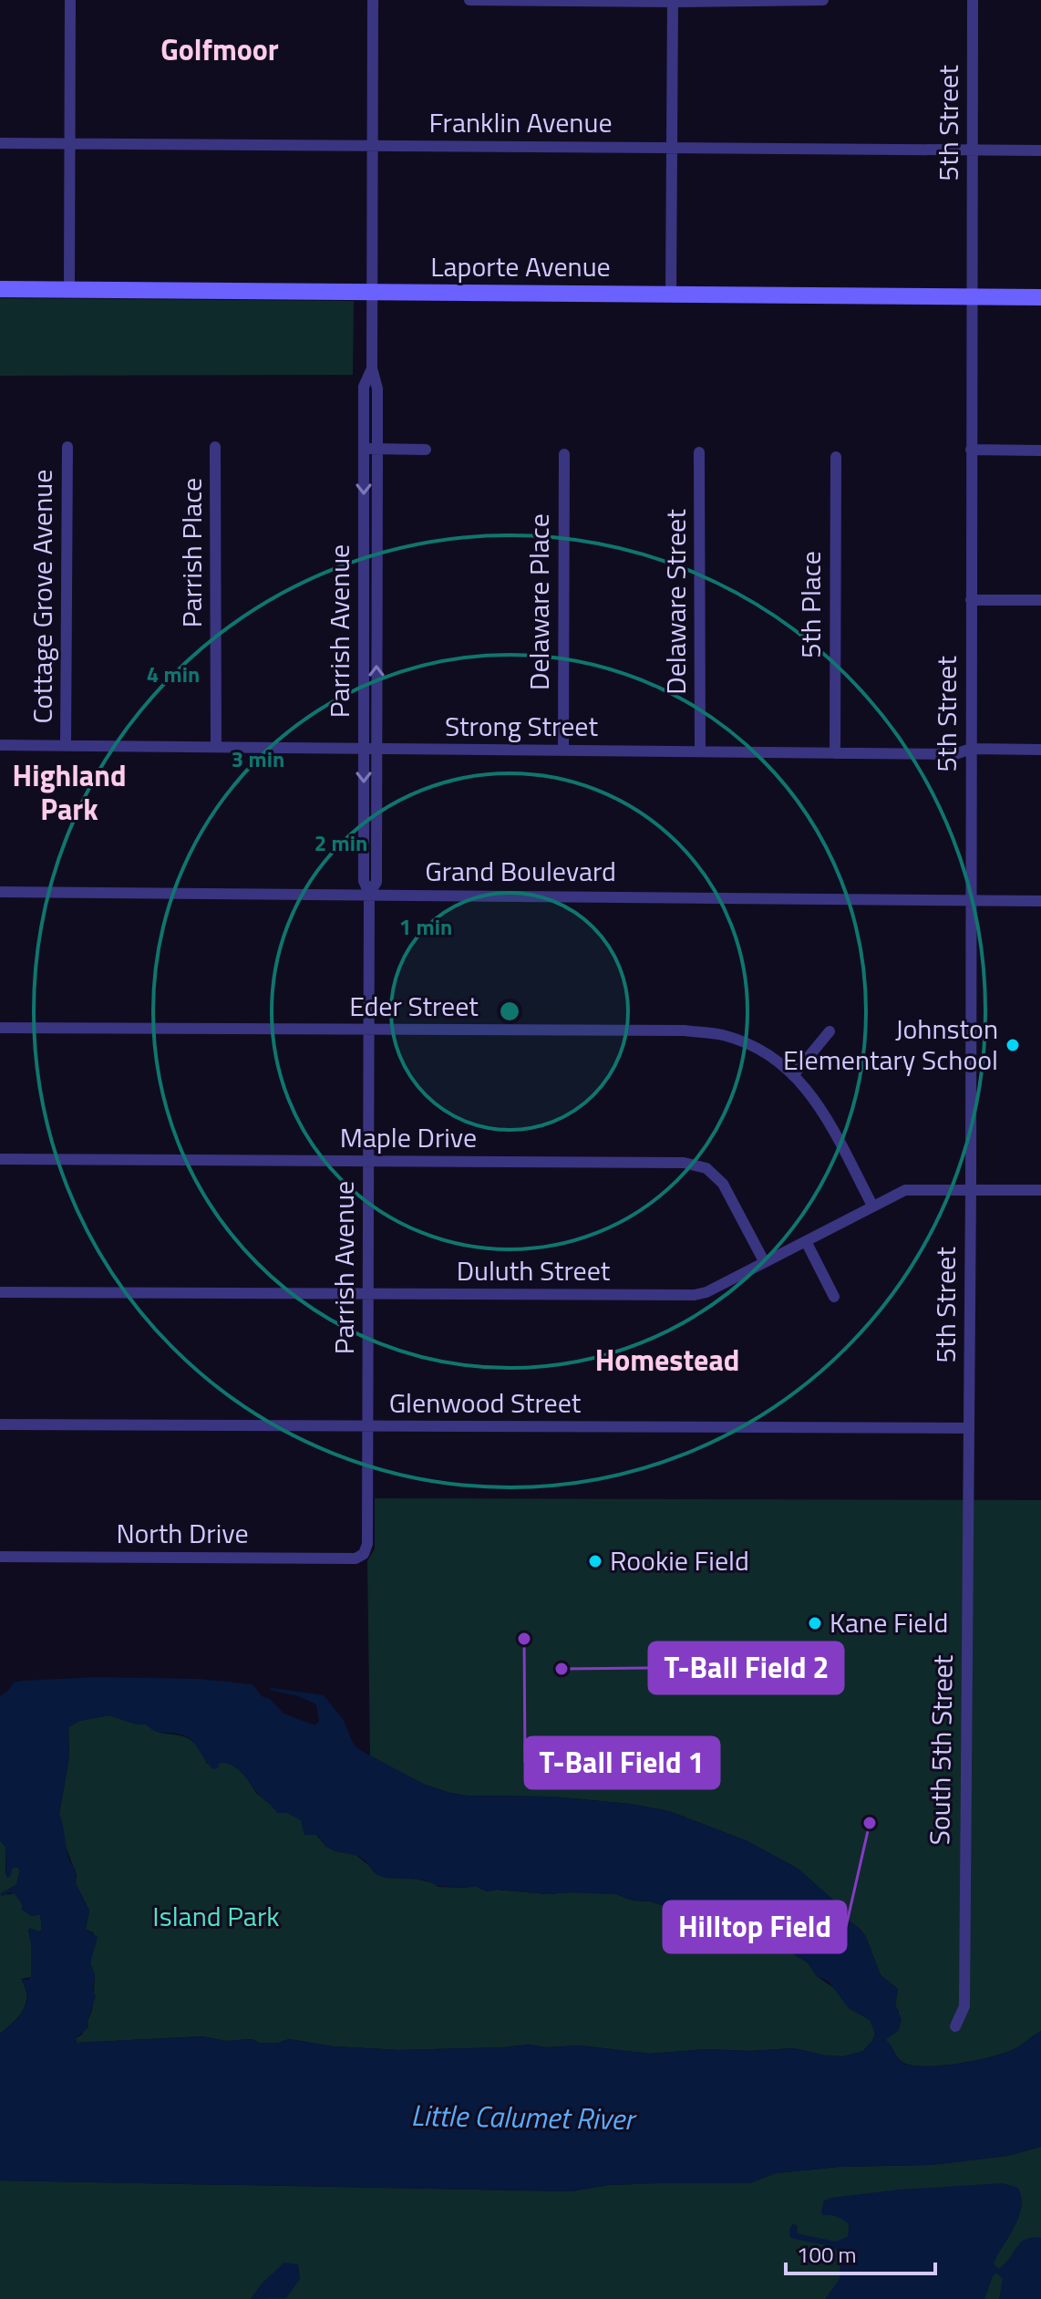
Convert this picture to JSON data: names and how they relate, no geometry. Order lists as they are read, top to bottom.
{
  "streets": {
    "street": [
      "Franklin Avenue",
      "5th Street",
      "Laporte Avenue",
      "Parrish Place",
      "Cottage Grove Avenue",
      "Delaware Place",
      "Delaware Street",
      "5th Place",
      "Parrish Avenue",
      "Strong Street",
      "Grand Boulevard",
      "Eder Street",
      "Maple Drive",
      "Duluth Street",
      "Glenwood Street",
      "North Drive",
      "South 5th Street"
    ]
  },
  "crossings": [
    ["Franklin Avenue", "5th Street"],
    ["Franklin Avenue", "Parrish Avenue"],
    ["5th Street", "Laporte Avenue"],
    ["5th Street", "Strong Street"],
    ["5th Street", "Grand Boulevard"],
    ["5th Street", "Duluth Street"],
    ["5th Street", "Glenwood Street"],
    ["5th Street", "South 5th Street"],
    ["Laporte Avenue", "Parrish Avenue"],
    ["Parrish Place", "Strong Street"],
    ["Cottage Grove Avenue", "Strong Street"],
    ["Delaware Place", "Strong Street"],
    ["Delaware Street", "Strong Street"],
    ["5th Place", "Strong Street"],
    ["Parrish Avenue", "Strong Street"],
    ["Parrish Avenue", "Grand Boulevard"],
    ["Parrish Avenue", "Eder Street"],
    ["Parrish Avenue", "Maple Drive"],
    ["Parrish Avenue", "Duluth Street"],
    ["Parrish Avenue", "Glenwood Street"],
    ["Parrish Avenue", "North Drive"],
    ["Eder Street", "Duluth Street"],
    ["Maple Drive", "Duluth Street"],
    ["Glenwood Street", "South 5th Street"]
  ],
  "districts": ["Golfmoor", "Highland Park", "Homestead"],
  "water": ["Little Calumet River"],
  "parks": ["Island Park"],
  "places": [
    "Johnston Elementary School",
    "Rookie Field",
    "Kane Field",
    "T-Ball Field 1",
    "T-Ball Field 2",
    "Hilltop Field"
  ],
  "scale_bar": "100 m",
  "rings": [
    "4 min",
    "3 min",
    "2 min",
    "1 min"
  ]
}
